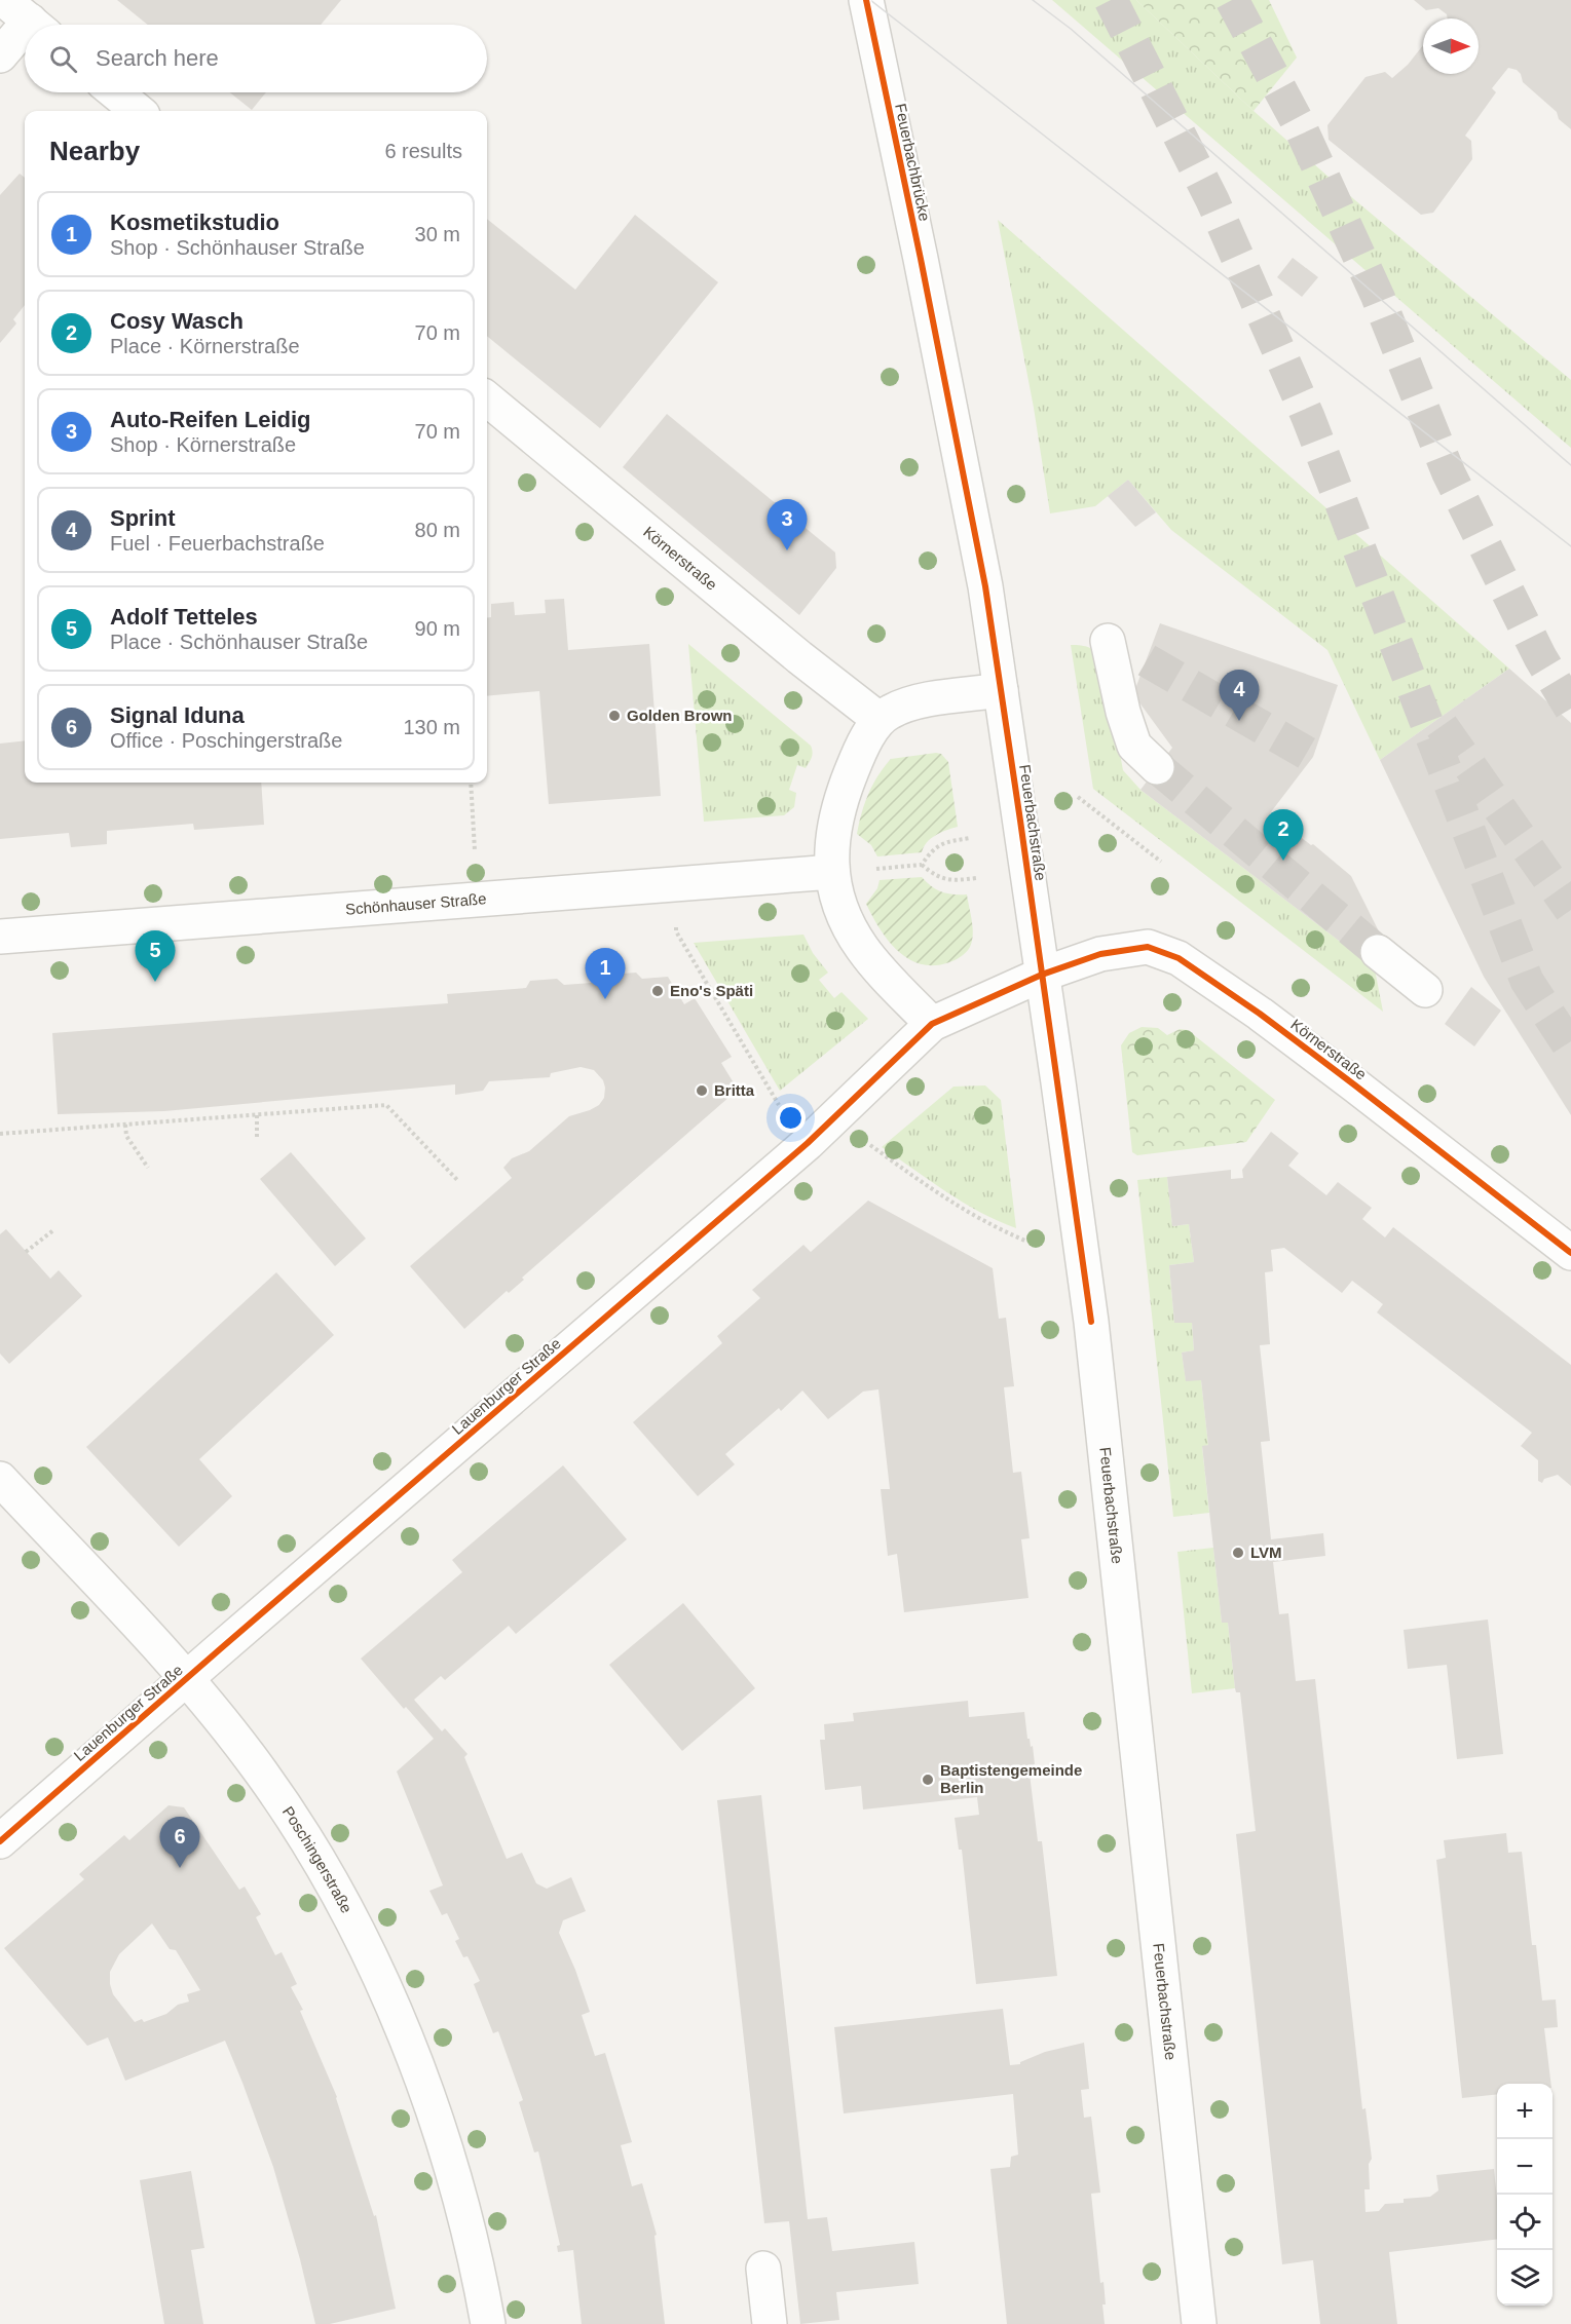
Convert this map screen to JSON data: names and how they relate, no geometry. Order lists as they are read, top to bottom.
{
  "streets": {
    "street": [
      "Feuerbachbrücke",
      "Körnerstraße",
      "Feuerbachstraße",
      "Schönhauser Straße",
      "Lauenburger Straße",
      "Poschingerstraße"
    ]
  },
  "crossings": [
    ["Feuerbachbrücke", "Feuerbachstraße"],
    ["Körnerstraße", "Feuerbachstraße"],
    ["Körnerstraße", "Lauenburger Straße"],
    ["Feuerbachstraße", "Lauenburger Straße"],
    ["Lauenburger Straße", "Poschingerstraße"]
  ],
  "places": [
    "Golden Brown",
    "Eno's Späti",
    "Britta",
    "LVM",
    "Baptistengemeinde Berlin"
  ],
  "north": "right",
  "page": {
    "search": "Search here",
    "heading": ["Nearby", "6 results"],
    "list": [
      {
        "mark": "1",
        "name": "Kosmetikstudio",
        "note": "Shop · Schönhauser Straße",
        "value": "30 m"
      },
      {
        "mark": "2",
        "name": "Cosy Wasch",
        "note": "Place · Körnerstraße",
        "value": "70 m"
      },
      {
        "mark": "3",
        "name": "Auto-Reifen Leidig",
        "note": "Shop · Körnerstraße",
        "value": "70 m"
      },
      {
        "mark": "4",
        "name": "Sprint",
        "note": "Fuel · Feuerbachstraße",
        "value": "80 m"
      },
      {
        "mark": "5",
        "name": "Adolf Tetteles",
        "note": "Place · Schönhauser Straße",
        "value": "90 m"
      },
      {
        "mark": "6",
        "name": "Signal Iduna",
        "note": "Office · Poschingerstraße",
        "value": "130 m"
      }
    ],
    "pins": [
      "3",
      "4",
      "2",
      "5",
      "1",
      "6"
    ],
    "map_buttons": ["+", "−"]
  }
}
